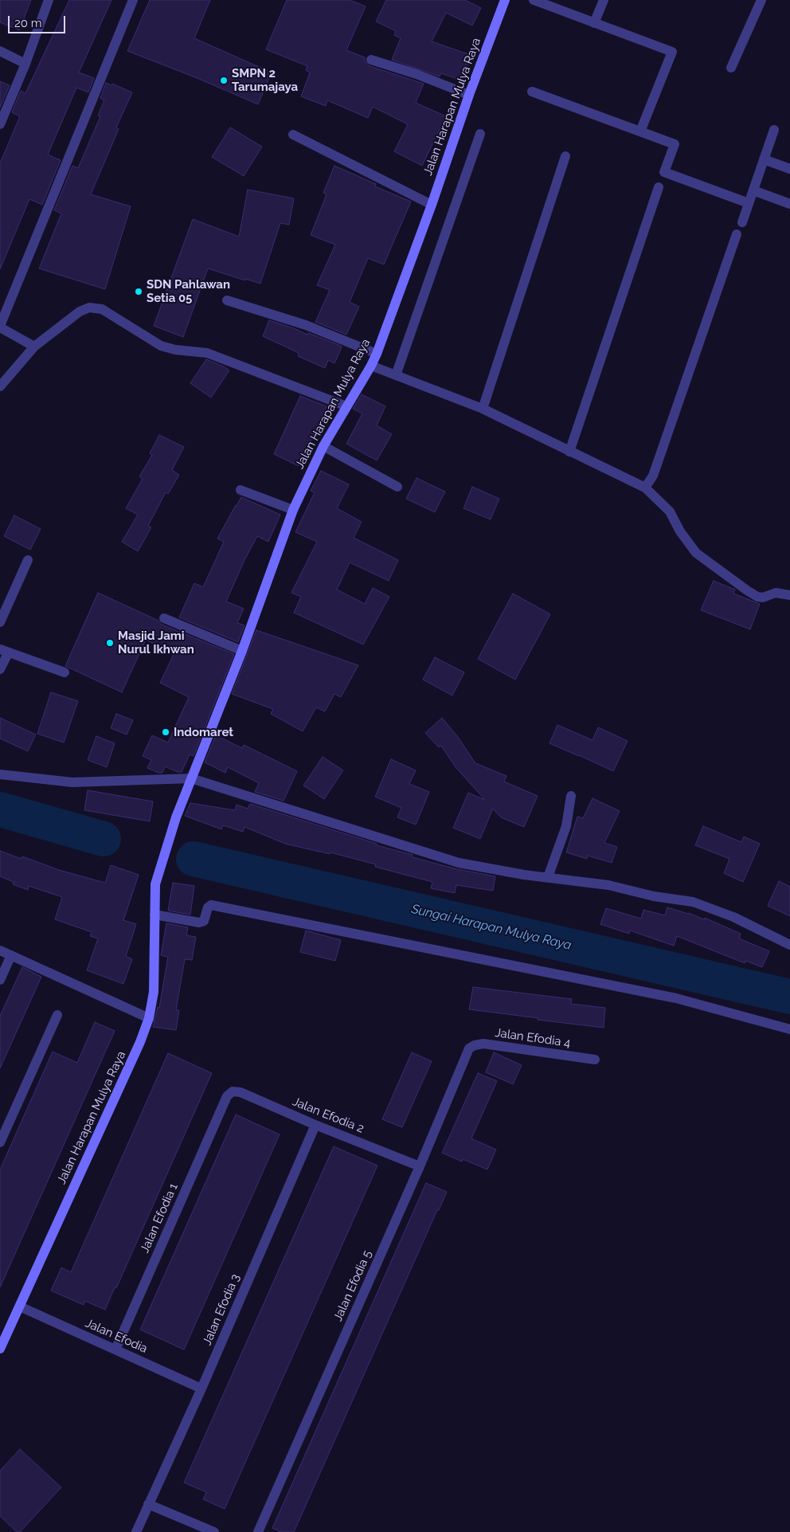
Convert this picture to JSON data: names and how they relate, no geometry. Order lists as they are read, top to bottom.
{
  "streets": {
    "street": [
      "Jalan Harapan Mulya Raya",
      "Jalan Efodia 4",
      "Jalan Efodia 2",
      "Jalan Efodia 1",
      "Jalan Efodia 5",
      "Jalan Efodia 3",
      "Jalan Efodia"
    ]
  },
  "crossings": [
    ["Jalan Harapan Mulya Raya", "Jalan Efodia"],
    ["Jalan Efodia 4", "Jalan Efodia 5"],
    ["Jalan Efodia 2", "Jalan Efodia 1"],
    ["Jalan Efodia 2", "Jalan Efodia 5"],
    ["Jalan Efodia 2", "Jalan Efodia 3"],
    ["Jalan Efodia 1", "Jalan Efodia"],
    ["Jalan Efodia 3", "Jalan Efodia"]
  ],
  "water": ["Sungai Harapan Mulya Raya"],
  "places": [
    "SMPN 2 Tarumajaya",
    "SDN Pahlawan Setia 05",
    "Masjid Jami Nurul Ikhwan",
    "Indomaret"
  ],
  "scale_bar": "20 m"
}
